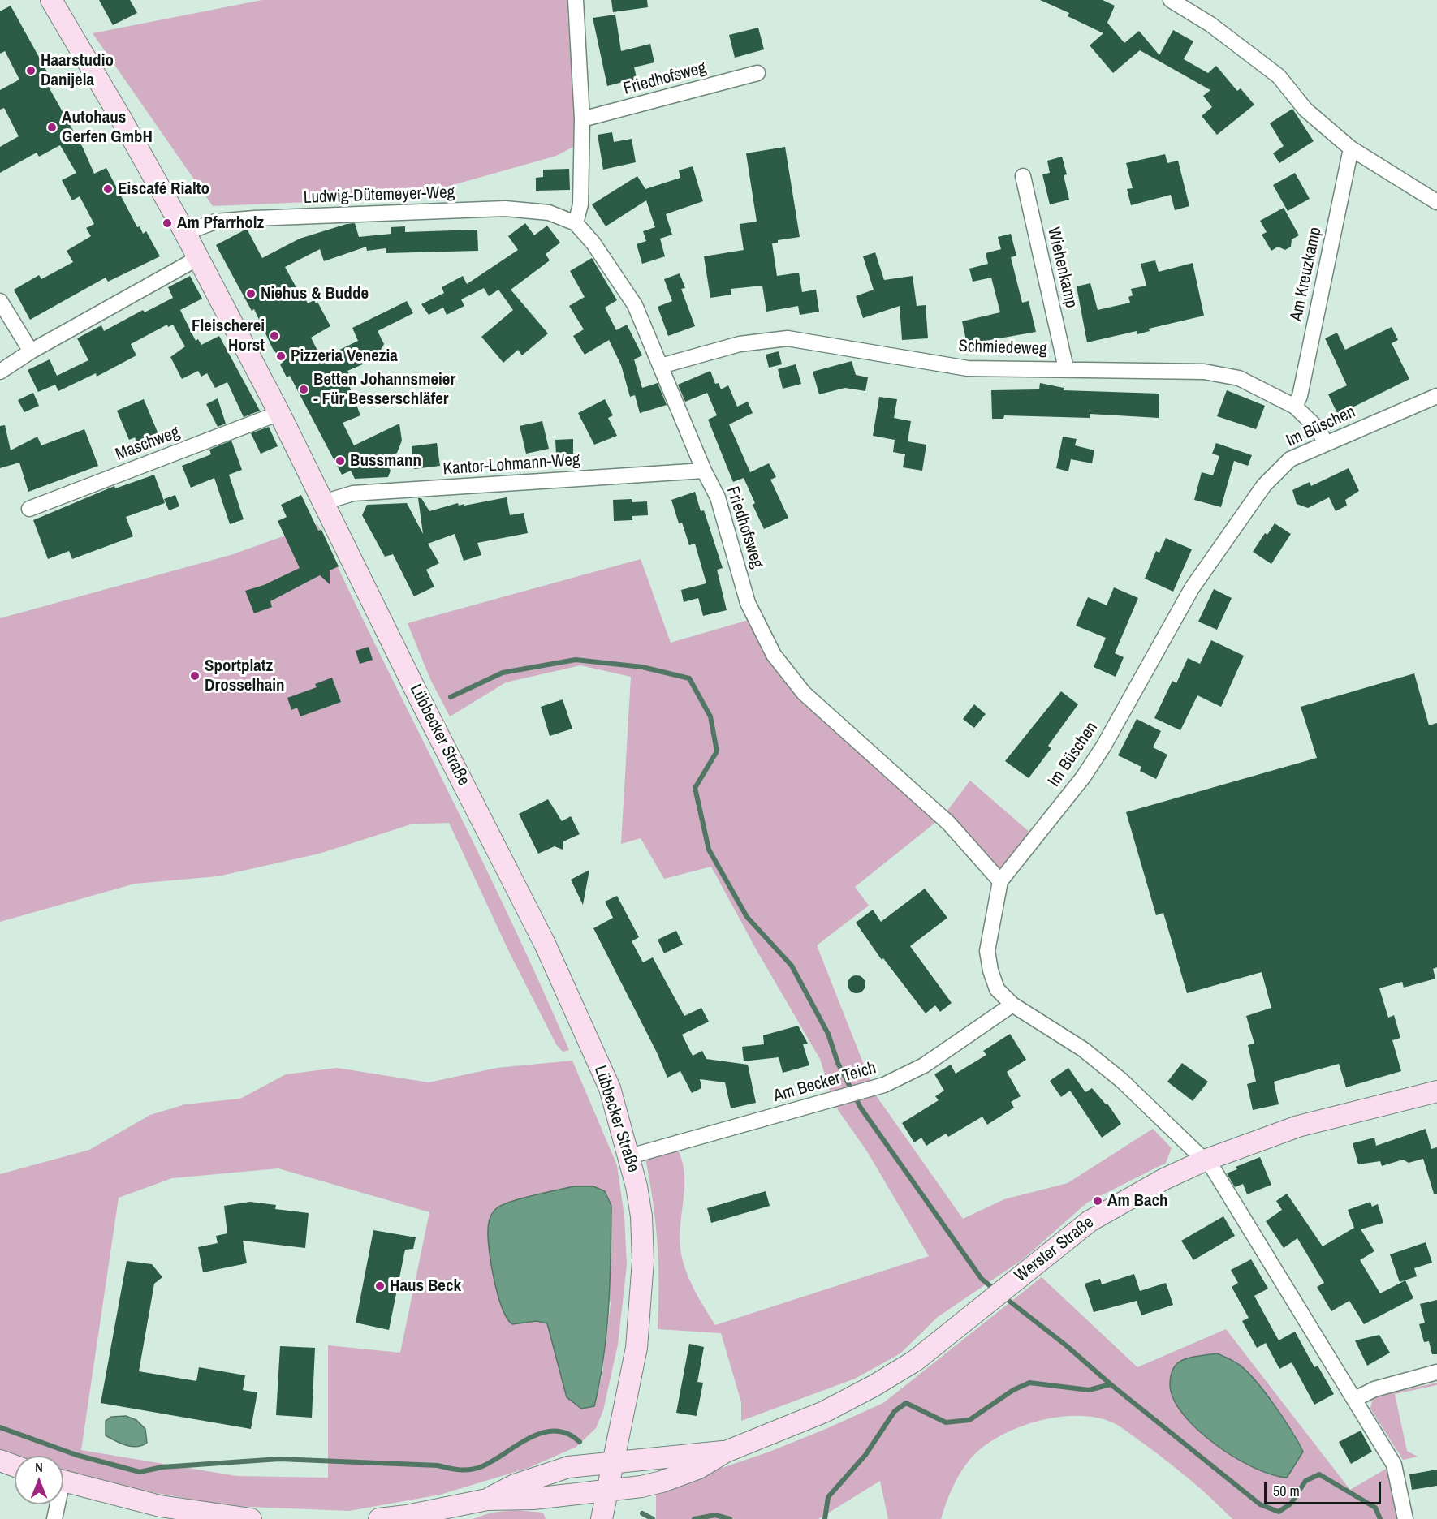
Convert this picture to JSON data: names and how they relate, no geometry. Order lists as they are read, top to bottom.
{
  "streets": {
    "main road": ["Lübbecker Straße", "Werster Straße"],
    "street": [
      "Friedhofsweg",
      "Ludwig-Dütemeyer-Weg",
      "Wiehenkamp",
      "Am Kreuzkamp",
      "Schmiedeweg",
      "Im Büschen",
      "Maschweg",
      "Kantor-Lohmann-Weg",
      "Am Becker Teich"
    ]
  },
  "crossings": [
    ["Friedhofsweg", "Ludwig-Dütemeyer-Weg"],
    ["Friedhofsweg", "Schmiedeweg"],
    ["Friedhofsweg", "Im Büschen"],
    ["Friedhofsweg", "Kantor-Lohmann-Weg"],
    ["Ludwig-Dütemeyer-Weg", "Lübbecker Straße"],
    ["Wiehenkamp", "Schmiedeweg"],
    ["Am Kreuzkamp", "Schmiedeweg"],
    ["Schmiedeweg", "Im Büschen"],
    ["Im Büschen", "Am Becker Teich"],
    ["Im Büschen", "Werster Straße"],
    ["Maschweg", "Lübbecker Straße"],
    ["Kantor-Lohmann-Weg", "Lübbecker Straße"],
    ["Lübbecker Straße", "Am Becker Teich"],
    ["Lübbecker Straße", "Werster Straße"]
  ],
  "places": [
    "Haarstudio Danijela",
    "Autohaus Gerfen GmbH",
    "Eiscafé Rialto",
    "Am Pfarrholz",
    "Niehus & Budde",
    "Fleischerei Horst",
    "Pizzeria Venezia",
    "Betten Johannsmeier - Für Besserschläfer",
    "Bussmann",
    "Sportplatz Drosselhain",
    "Am Bach",
    "Haus Beck"
  ],
  "scale_bar": "50 m",
  "north": "top"
}
